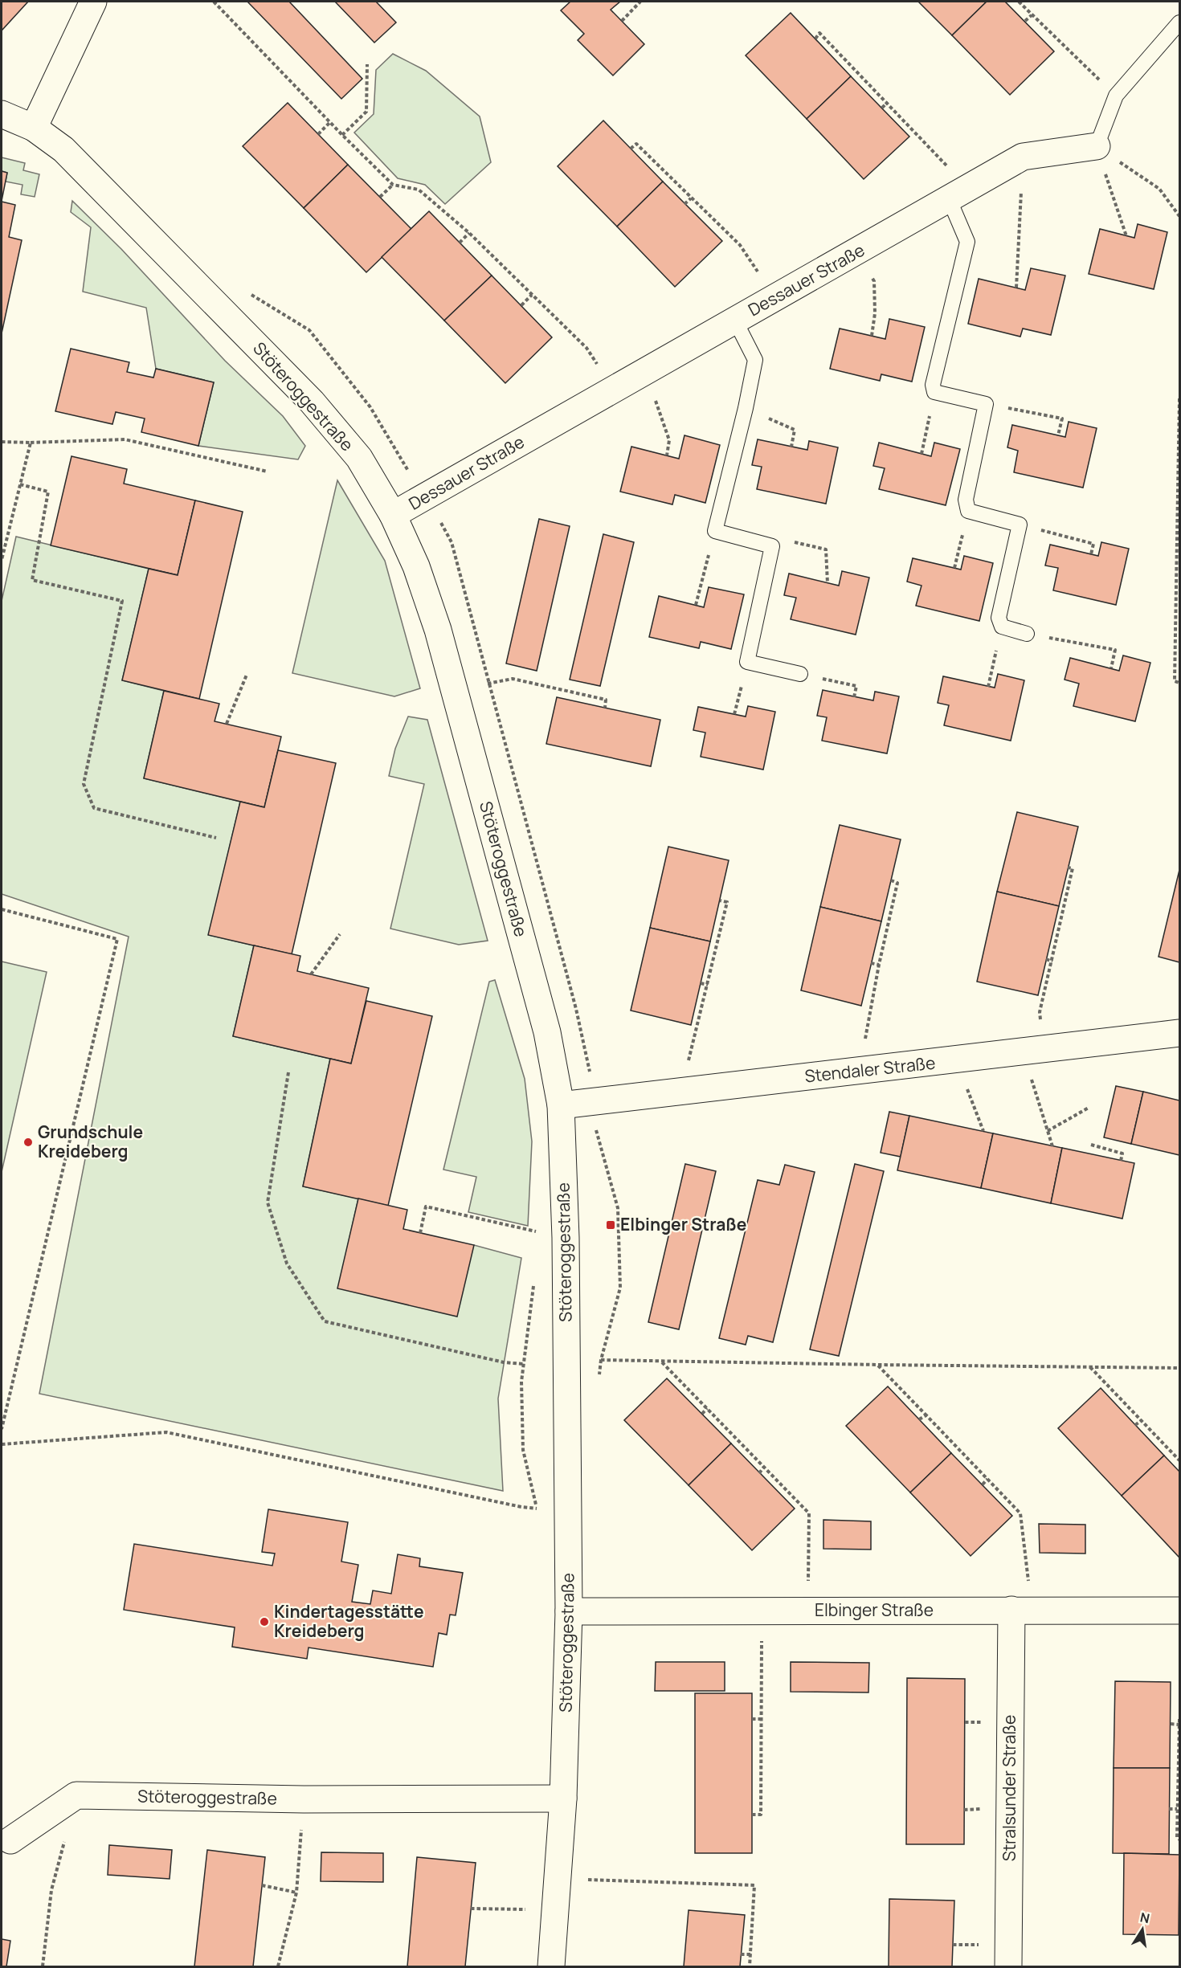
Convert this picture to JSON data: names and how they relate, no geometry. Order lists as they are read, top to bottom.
{
  "streets": {
    "street": [
      "Dessauer Straße",
      "Stöteroggestraße",
      "Stendaler Straße",
      "Elbinger Straße",
      "Stralsunder Straße"
    ]
  },
  "crossings": [
    ["Dessauer Straße", "Stöteroggestraße"],
    ["Stöteroggestraße", "Stendaler Straße"],
    ["Stöteroggestraße", "Elbinger Straße"],
    ["Elbinger Straße", "Stralsunder Straße"]
  ],
  "places": {
    "other": ["Grundschule Kreideberg", "Kindertagesstätte Kreideberg"],
    "transit": ["Elbinger Straße"]
  },
  "north": "top"
}
